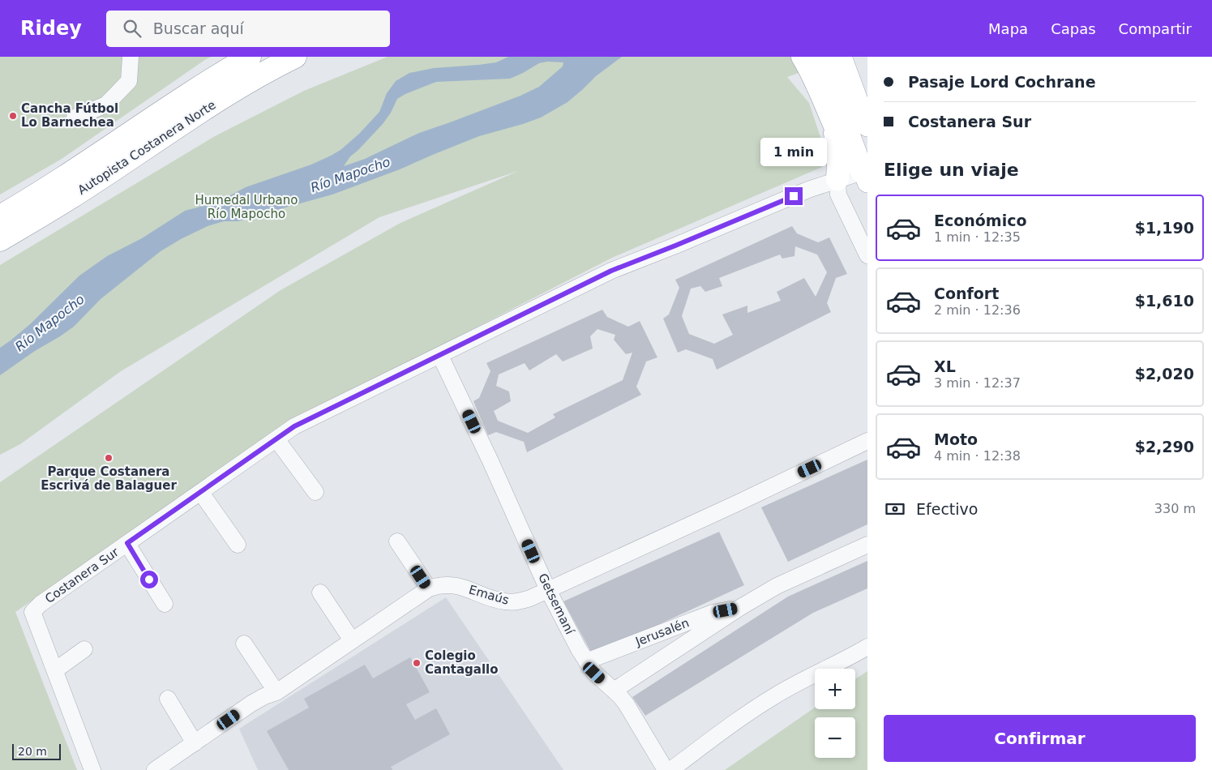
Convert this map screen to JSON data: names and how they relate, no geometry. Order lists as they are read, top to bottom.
{
  "streets": {
    "highway": ["Autopista Costanera Norte"],
    "street": [
      "Costanera Sur",
      "Emaús",
      "Getsemaní",
      "Jerusalén"
    ]
  },
  "crossings": [
    ["Costanera Sur", "Getsemaní"],
    ["Emaús", "Getsemaní"],
    ["Getsemaní", "Jerusalén"]
  ],
  "water": ["Río Mapocho"],
  "parks": ["Humedal Urbano Río Mapocho"],
  "places": ["Cancha Fútbol Lo Barnechea", "Parque Costanera Escrivá de Balaguer", "Colegio Cantagallo"],
  "scale_bar": "20 m",
  "page": {
    "header": "Ridey",
    "search": "Buscar aquí",
    "nav": ["Mapa", "Capas", "Compartir"],
    "banner": ["Pasaje Lord Cochrane", "Costanera Sur"],
    "bubble": "1 min",
    "heading": "Elige un viaje",
    "list": [
      {
        "name": "Económico",
        "note": "1 min · 12:35",
        "value": "$1,190"
      },
      {
        "name": "Confort",
        "note": "2 min · 12:36",
        "value": "$1,610"
      },
      {
        "name": "XL",
        "note": "3 min · 12:37",
        "value": "$2,020"
      },
      {
        "name": "Moto",
        "note": "4 min · 12:38",
        "value": "$2,290"
      }
    ],
    "pay": ["Efectivo", "330 m"],
    "map_buttons": ["+", "−"],
    "buttons": "Confirmar",
    "scale": "20 m"
  }
}
